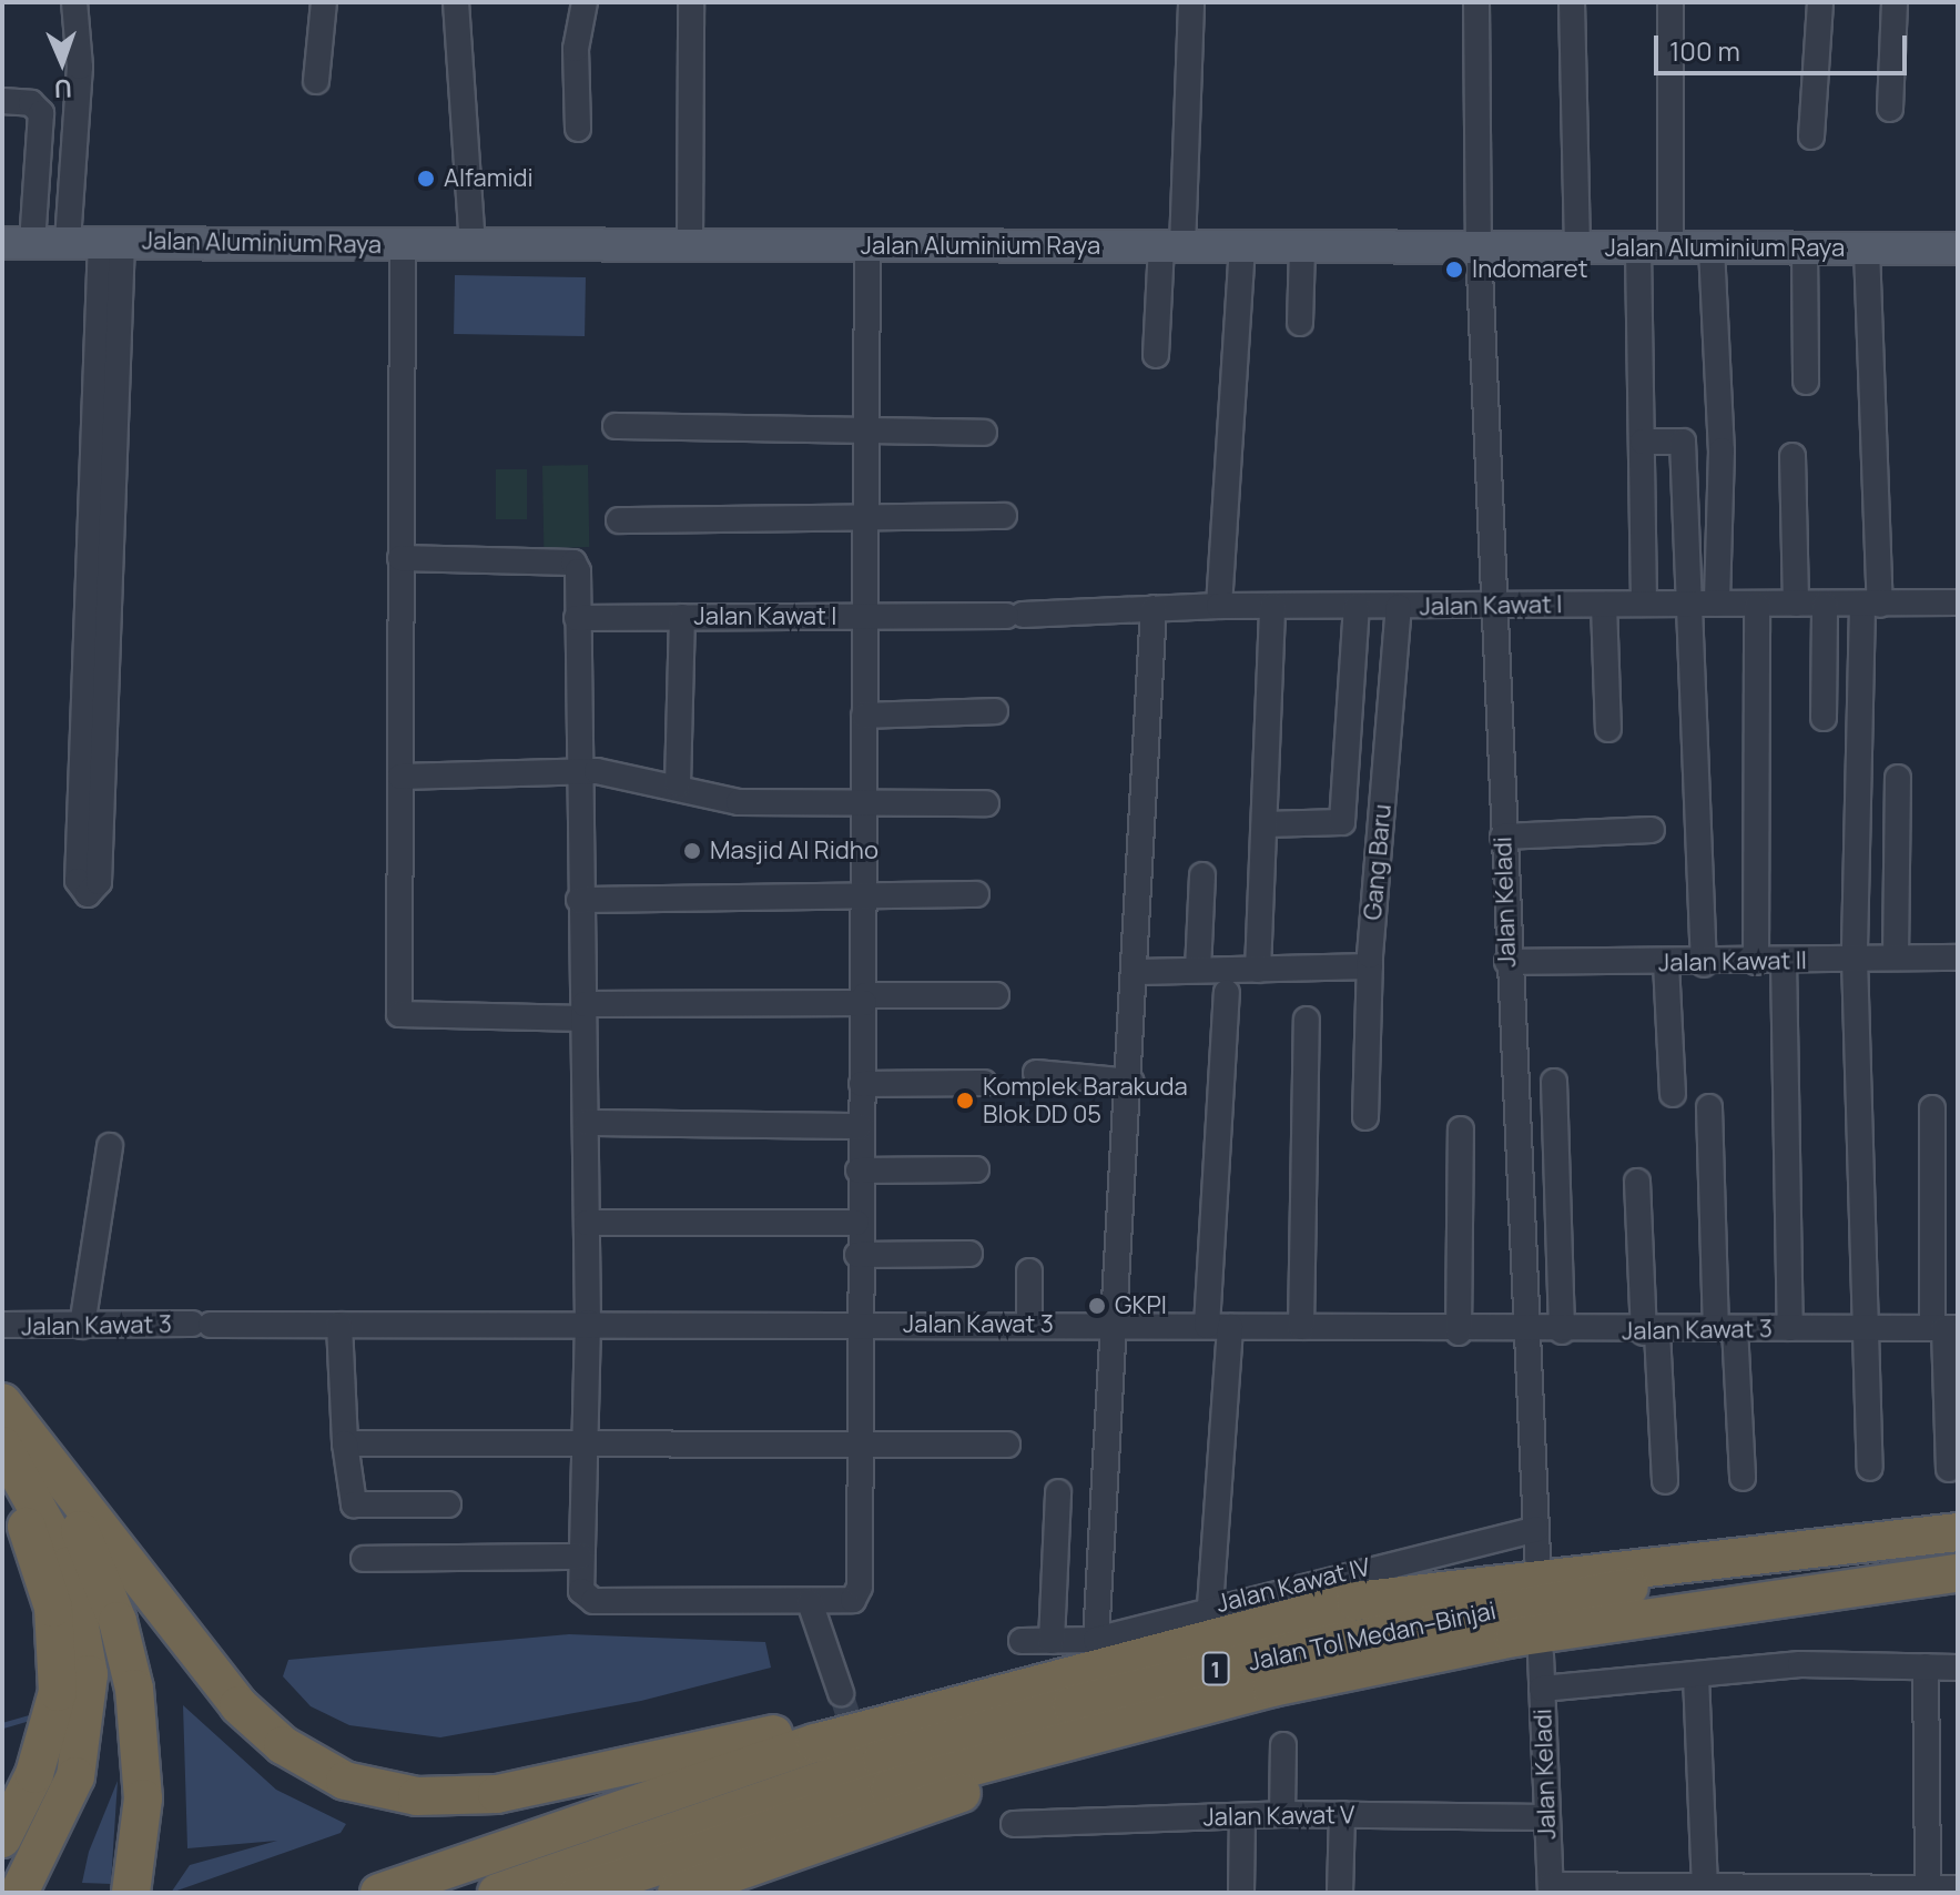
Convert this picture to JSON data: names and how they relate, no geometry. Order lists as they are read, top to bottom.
{
  "streets": {
    "highway": ["Jalan Tol Medan–Binjai", "1"],
    "main road": ["Jalan Aluminium Raya"],
    "street": [
      "Jalan Kawat I",
      "Gang Baru",
      "Jalan Keladi",
      "Jalan Kawat II",
      "Jalan Kawat 3",
      "Jalan Kawat IV",
      "Jalan Kawat V"
    ]
  },
  "crossings": [
    ["Jalan Aluminium Raya", "Jalan Keladi"],
    ["Jalan Kawat I", "Gang Baru"],
    ["Jalan Kawat I", "Jalan Keladi"],
    ["Jalan Keladi", "Jalan Kawat II"],
    ["Jalan Keladi", "Jalan Kawat 3"],
    ["Jalan Keladi", "Jalan Kawat IV"],
    ["Jalan Keladi", "Jalan Kawat V"]
  ],
  "places": [
    "Alfamidi",
    "Indomaret",
    "Masjid Al Ridho",
    "Komplek Barakuda Blok DD 05",
    "GKPI"
  ],
  "scale_bar": "100 m",
  "north": "bottom"
}
